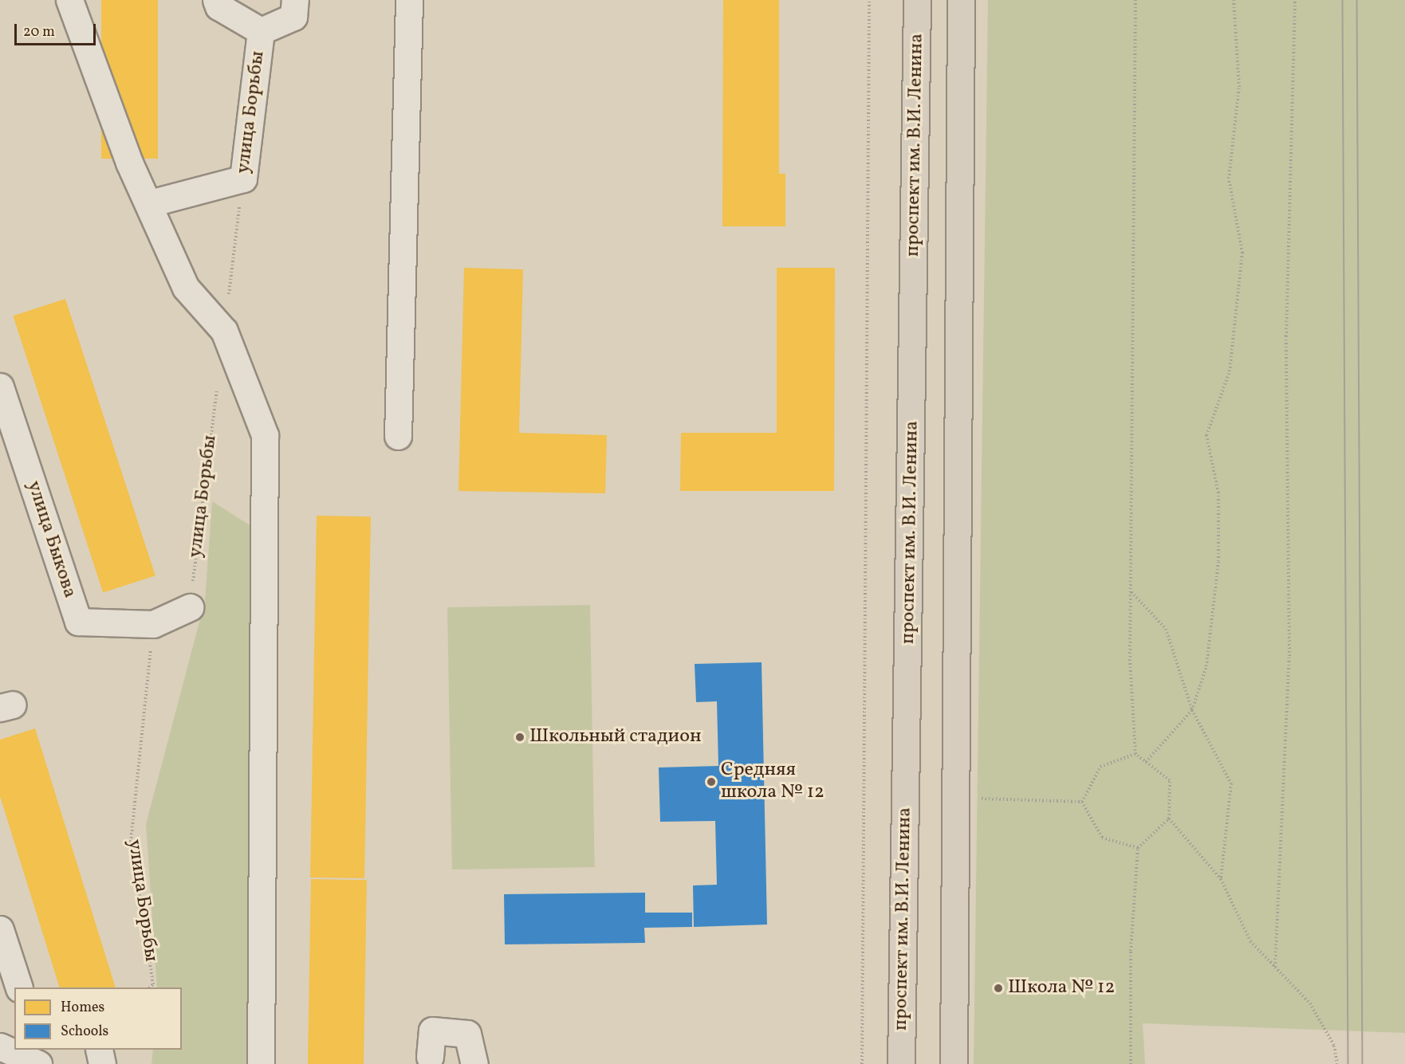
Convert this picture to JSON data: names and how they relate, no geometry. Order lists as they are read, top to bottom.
{
  "streets": {
    "main road": ["проспект им. В.И. Ленина"],
    "street": ["улица Борьбы", "улица Быкова"]
  },
  "crossings": [
    ["улица Борьбы", "улица Быкова"]
  ],
  "places": ["Школьный стадион", "Средняя школа № 12", "Школа № 12"],
  "legend": ["Homes", "Schools"],
  "scale_bar": "20 m"
}
